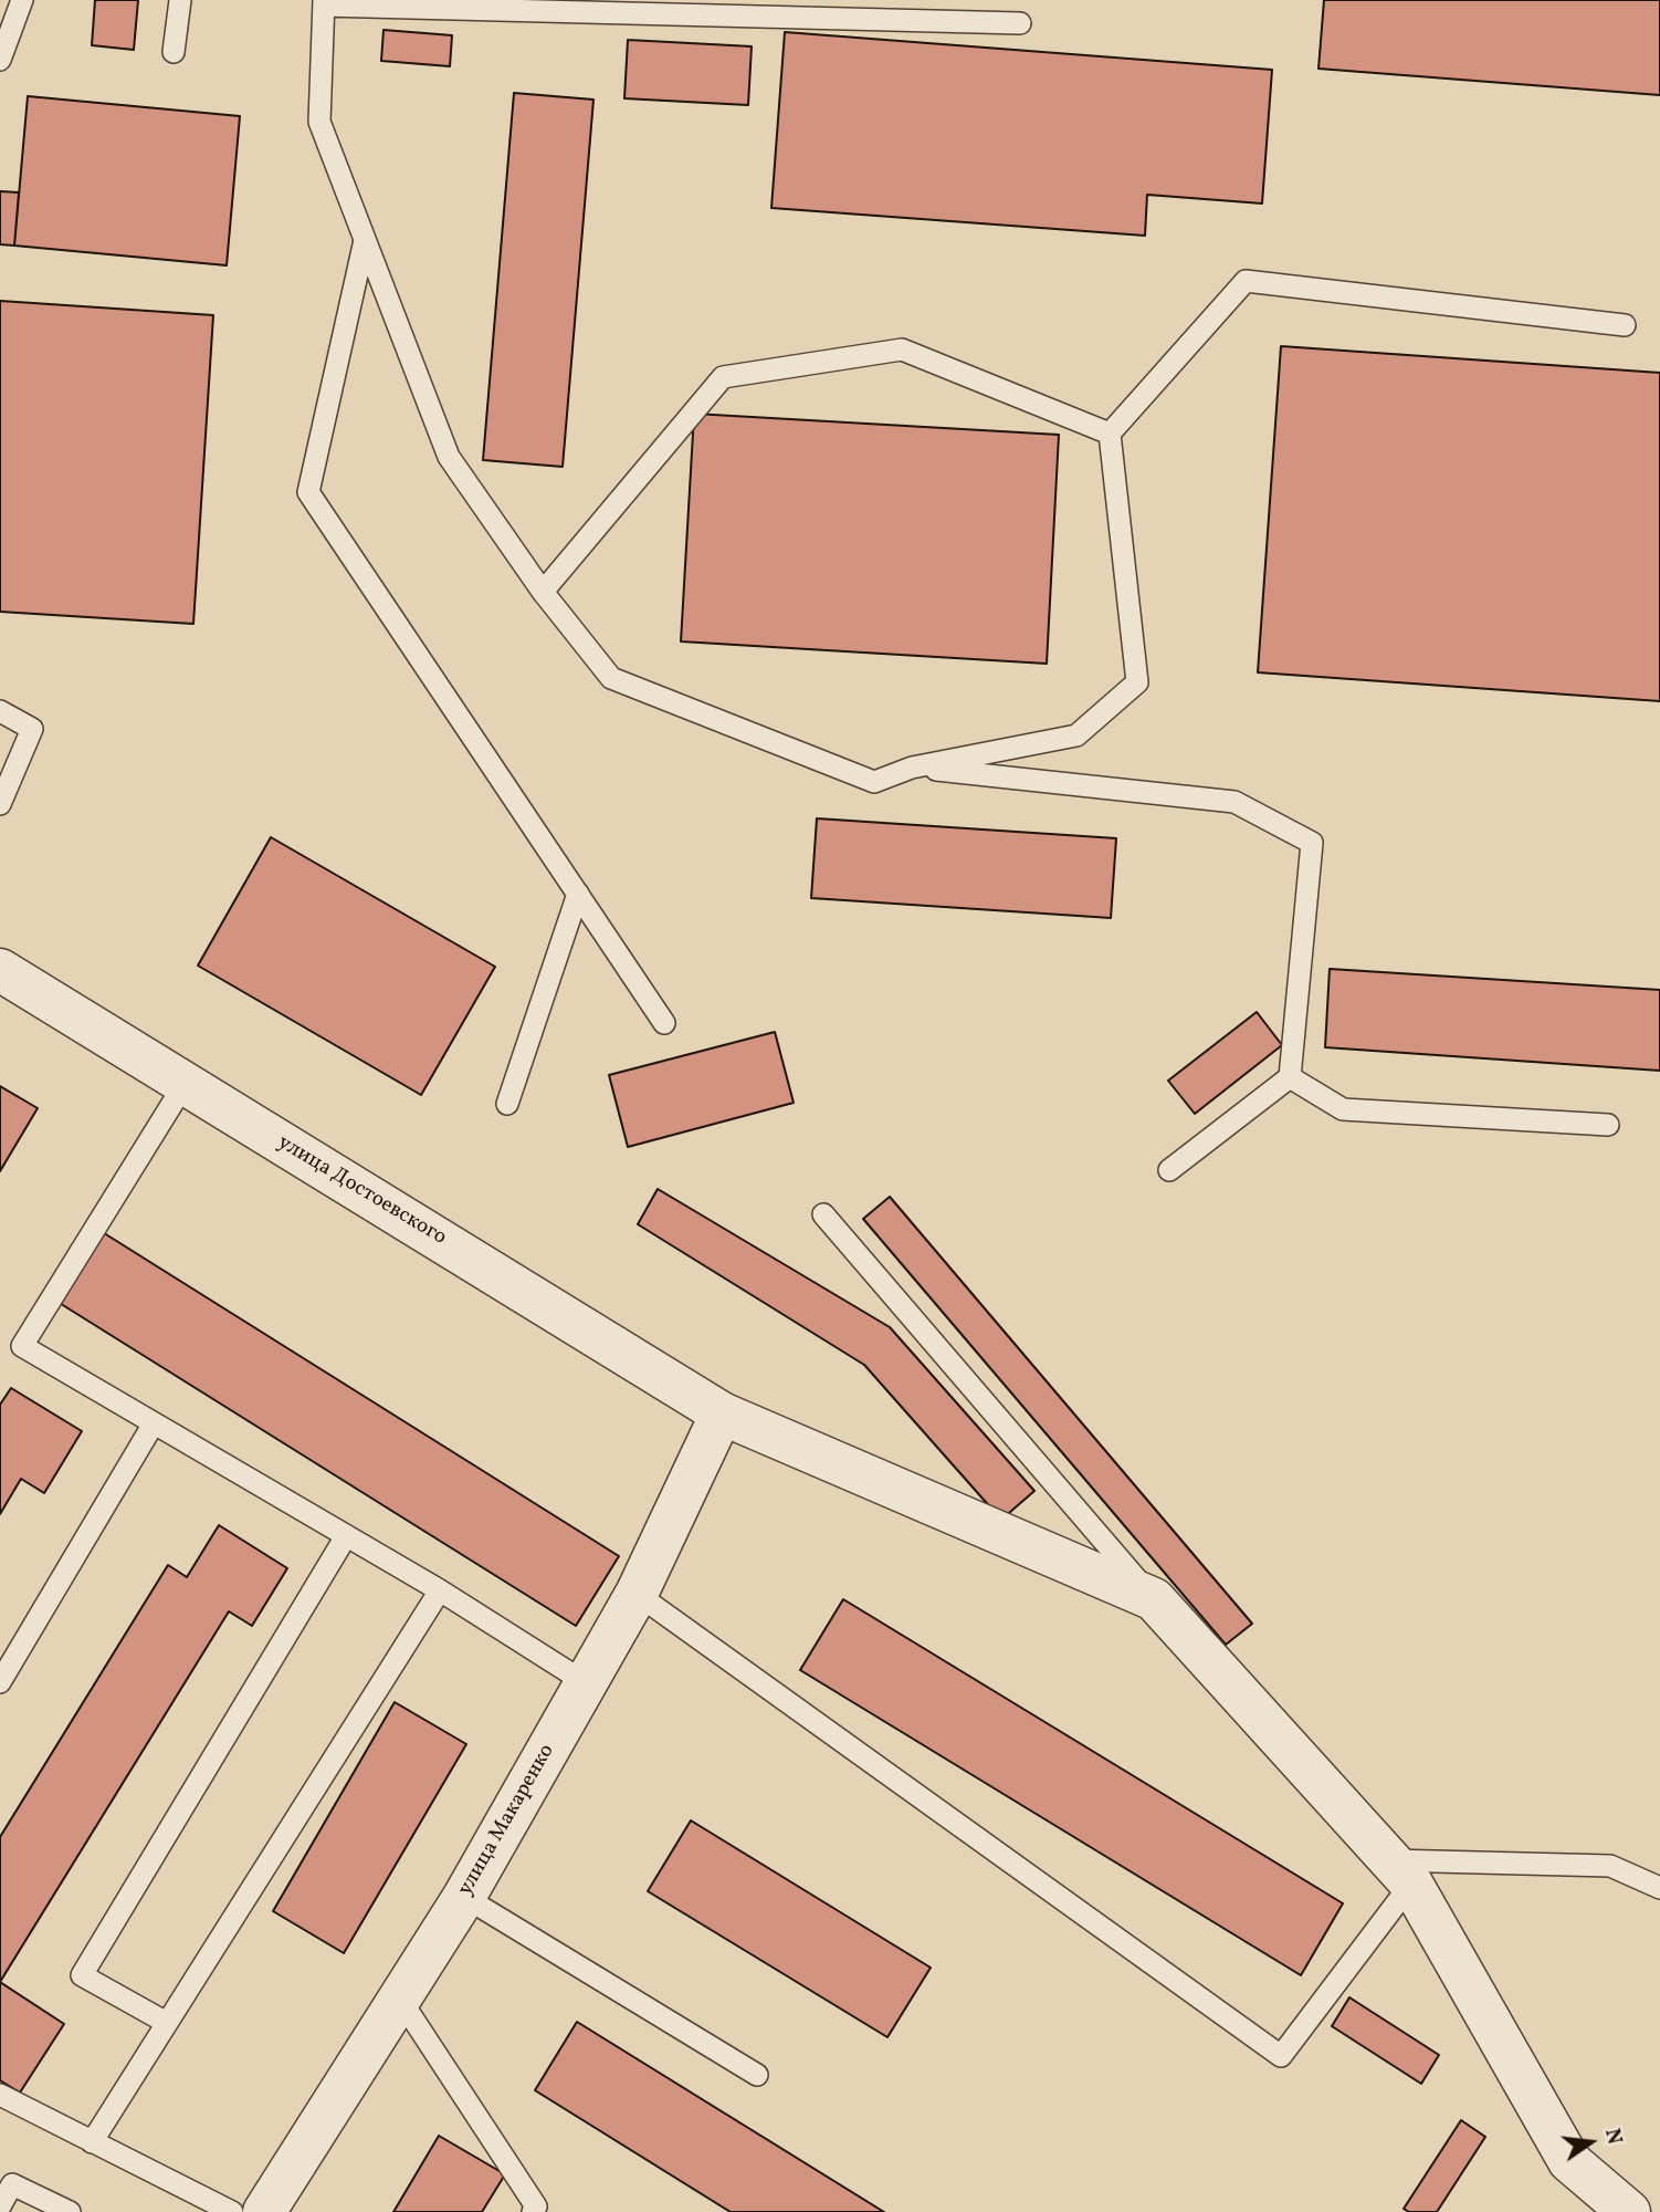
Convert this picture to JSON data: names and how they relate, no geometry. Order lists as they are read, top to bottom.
{
  "streets": {
    "street": ["улица Достоевского", "улица Макаренко"]
  },
  "crossings": [
    ["улица Достоевского", "улица Макаренко"]
  ],
  "north": "right"
}
